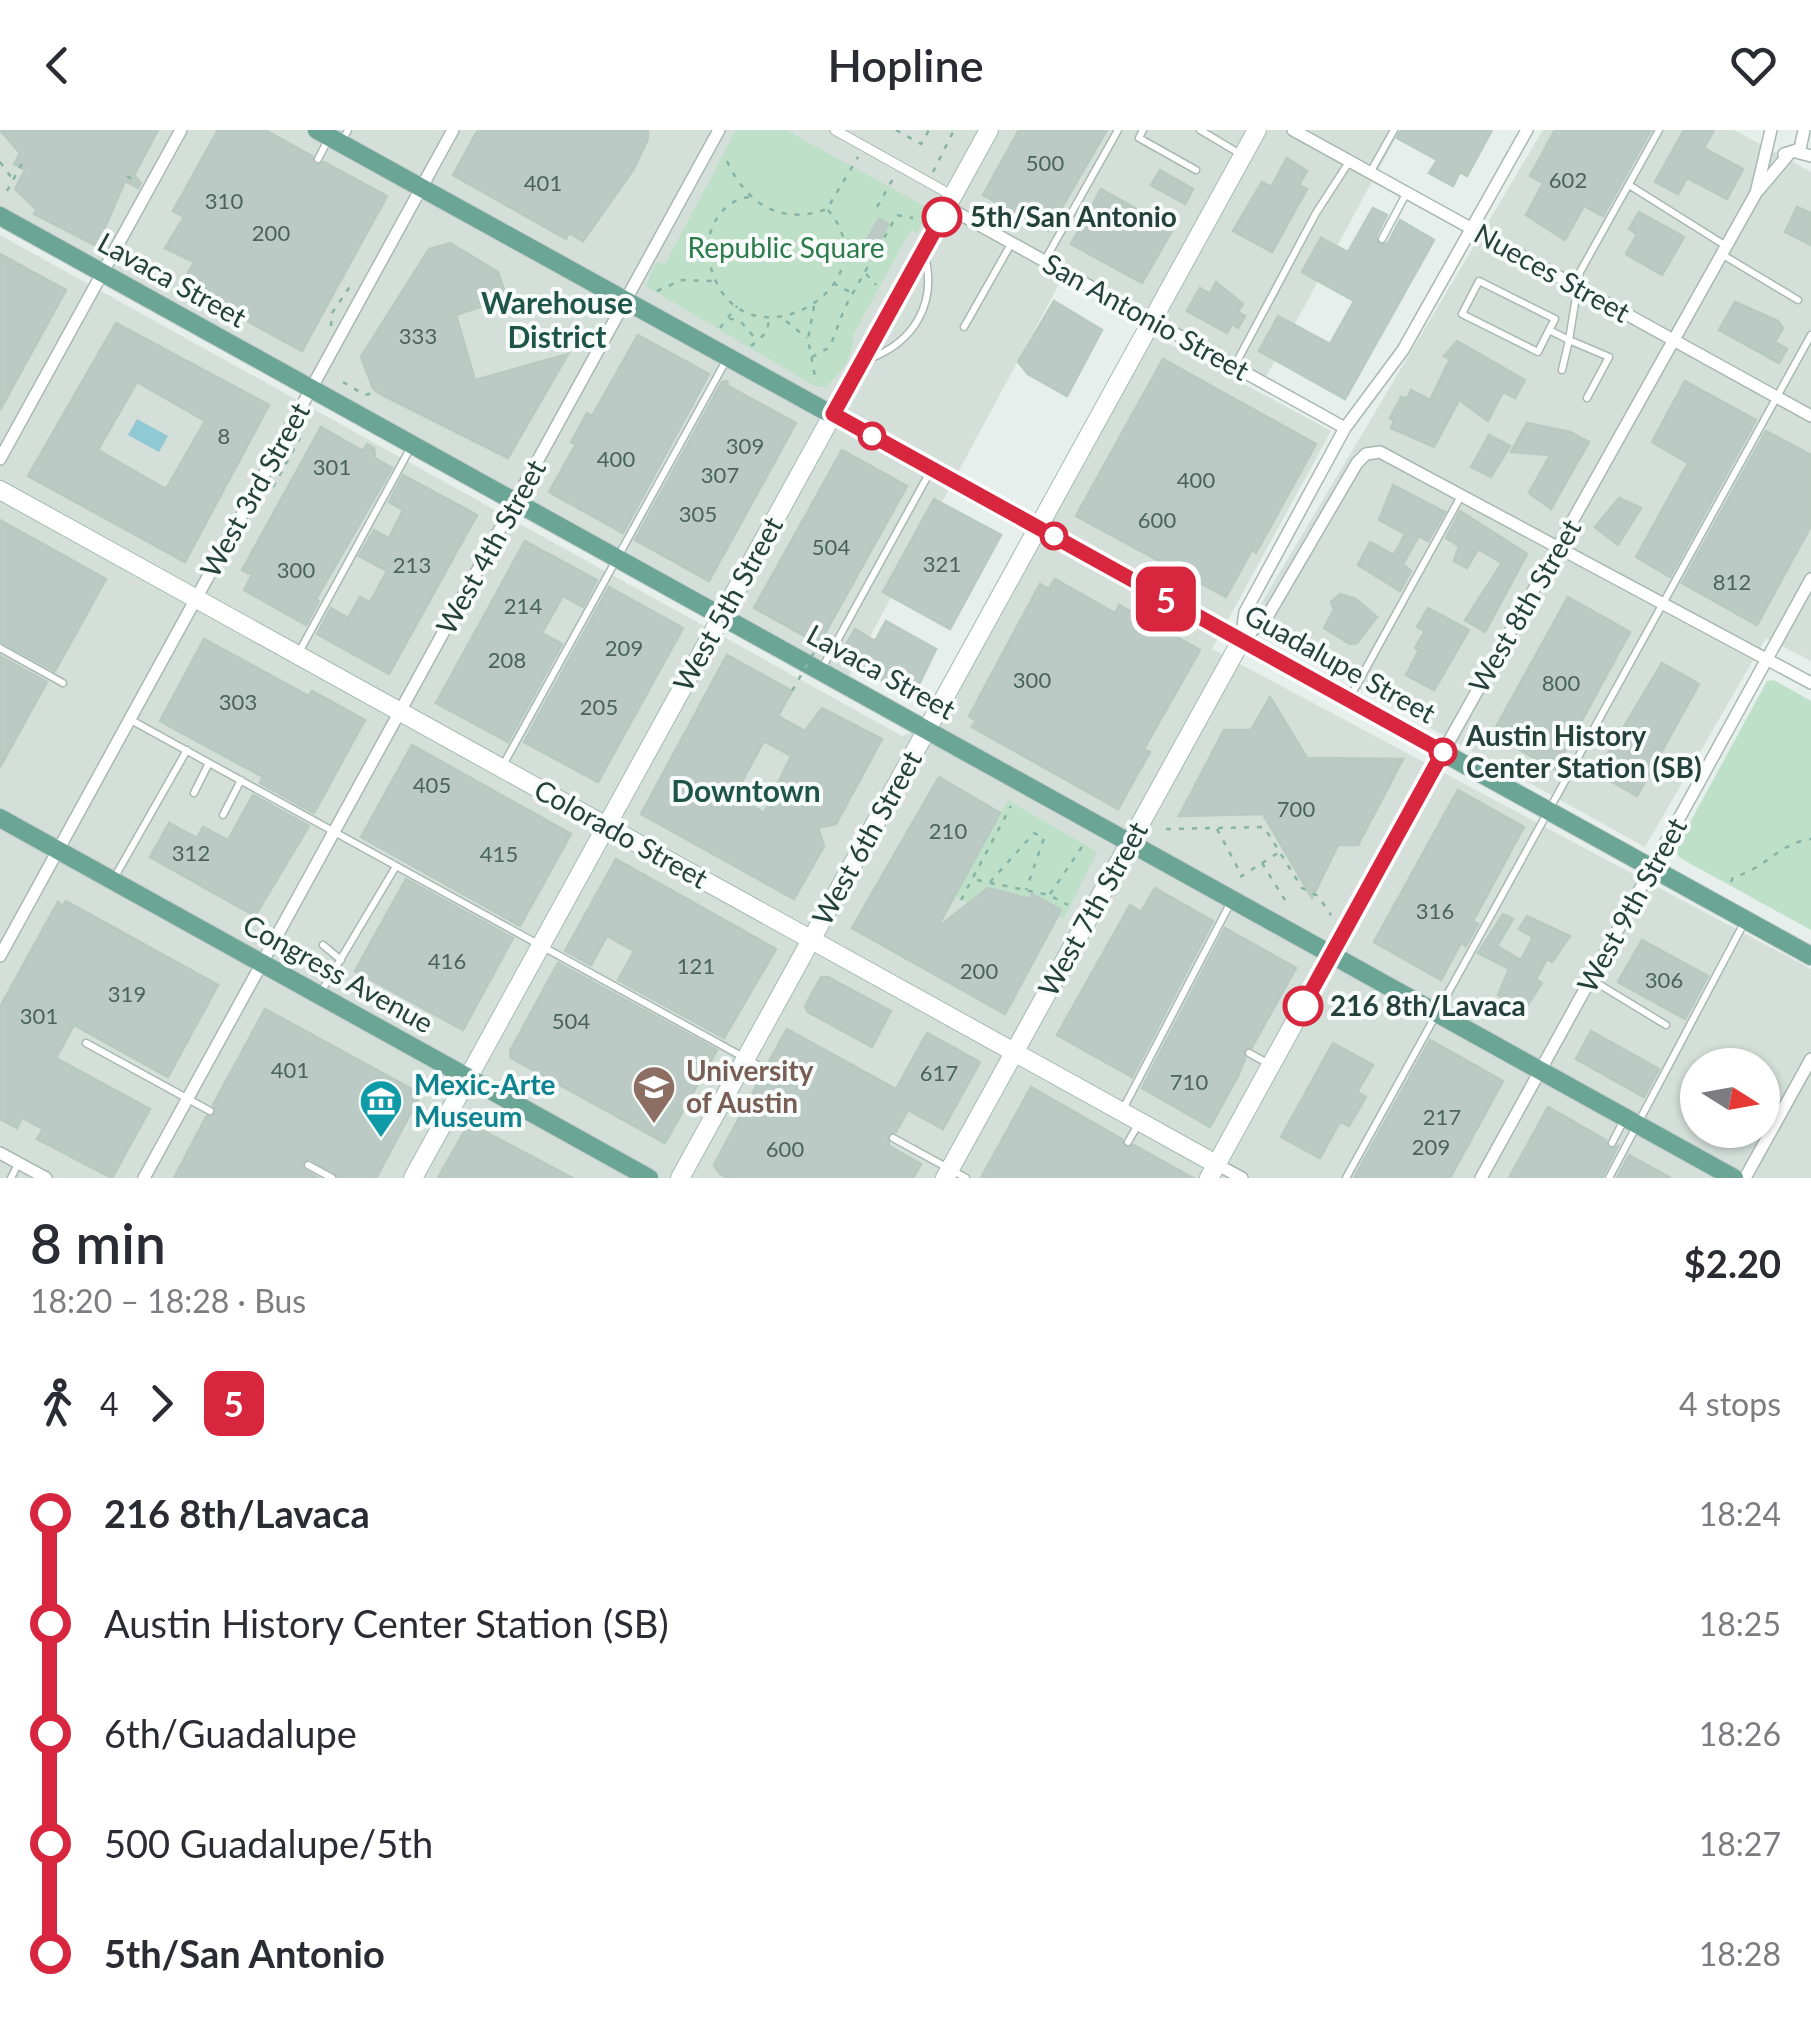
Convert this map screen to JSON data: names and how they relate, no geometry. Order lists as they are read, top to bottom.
{
  "streets": {
    "main road": [
      "Lavaca Street",
      "West 5th Street",
      "West 8th Street",
      "Guadalupe Street",
      "Colorado Street",
      "West 6th Street",
      "West 7th Street",
      "Congress Avenue"
    ],
    "street": [
      "Nueces Street",
      "San Antonio Street",
      "West 3rd Street",
      "West 4th Street",
      "West 9th Street"
    ]
  },
  "crossings": [
    ["Nueces Street", "West 8th Street"],
    ["Nueces Street", "West 7th Street"],
    ["Lavaca Street", "West 3rd Street"],
    ["Lavaca Street", "West 4th Street"],
    ["Lavaca Street", "West 5th Street"],
    ["Lavaca Street", "West 8th Street"],
    ["Lavaca Street", "West 6th Street"],
    ["Lavaca Street", "West 9th Street"],
    ["Lavaca Street", "West 7th Street"],
    ["San Antonio Street", "West 5th Street"],
    ["San Antonio Street", "West 6th Street"],
    ["San Antonio Street", "West 7th Street"],
    ["West 3rd Street", "Guadalupe Street"],
    ["West 3rd Street", "Colorado Street"],
    ["West 3rd Street", "Congress Avenue"],
    ["West 4th Street", "Guadalupe Street"],
    ["West 4th Street", "Colorado Street"],
    ["West 4th Street", "Congress Avenue"],
    ["West 5th Street", "Guadalupe Street"],
    ["West 5th Street", "Colorado Street"],
    ["West 5th Street", "Congress Avenue"],
    ["West 8th Street", "Guadalupe Street"],
    ["West 8th Street", "Colorado Street"],
    ["Guadalupe Street", "West 6th Street"],
    ["Guadalupe Street", "West 9th Street"],
    ["Guadalupe Street", "West 7th Street"],
    ["Colorado Street", "West 6th Street"],
    ["Colorado Street", "West 7th Street"]
  ],
  "districts": ["Warehouse District", "Downtown"],
  "parks": ["Republic Square"],
  "places": {
    "other": ["5th/San Antonio", "Austin History Center Station (SB)", "216 8th/Lavaca"],
    "school or university": ["University of Austin"],
    "museum": ["Mexic-Arte Museum"]
  },
  "lines": ["bus line 5"],
  "house_numbers": [
    "500",
    "602",
    "401",
    "310",
    "200",
    "333",
    "8",
    "309",
    "400",
    "301",
    "307",
    "400",
    "305",
    "600",
    "504",
    "321",
    "213",
    "300",
    "812",
    "214",
    "209",
    "208",
    "300",
    "800",
    "303",
    "205",
    "405",
    "700",
    "210",
    "312",
    "415",
    "316",
    "416",
    "121",
    "200",
    "306",
    "319",
    "301",
    "504",
    "401",
    "617",
    "710",
    "217",
    "209",
    "600"
  ],
  "north": "right",
  "page": {
    "header": "Hopline",
    "on_map": "5",
    "heading": ["8 min", "18:20 – 18:28 · Bus", "$2.20"],
    "legs": ["4", "5", "4 stops"],
    "list": [
      {
        "name": "216 8th/Lavaca",
        "value": "18:24"
      },
      {
        "name": "Austin History Center Station (SB)",
        "value": "18:25"
      },
      {
        "name": "6th/Guadalupe",
        "value": "18:26"
      },
      {
        "name": "500 Guadalupe/5th",
        "value": "18:27"
      },
      {
        "name": "5th/San Antonio",
        "value": "18:28"
      }
    ]
  }
}
